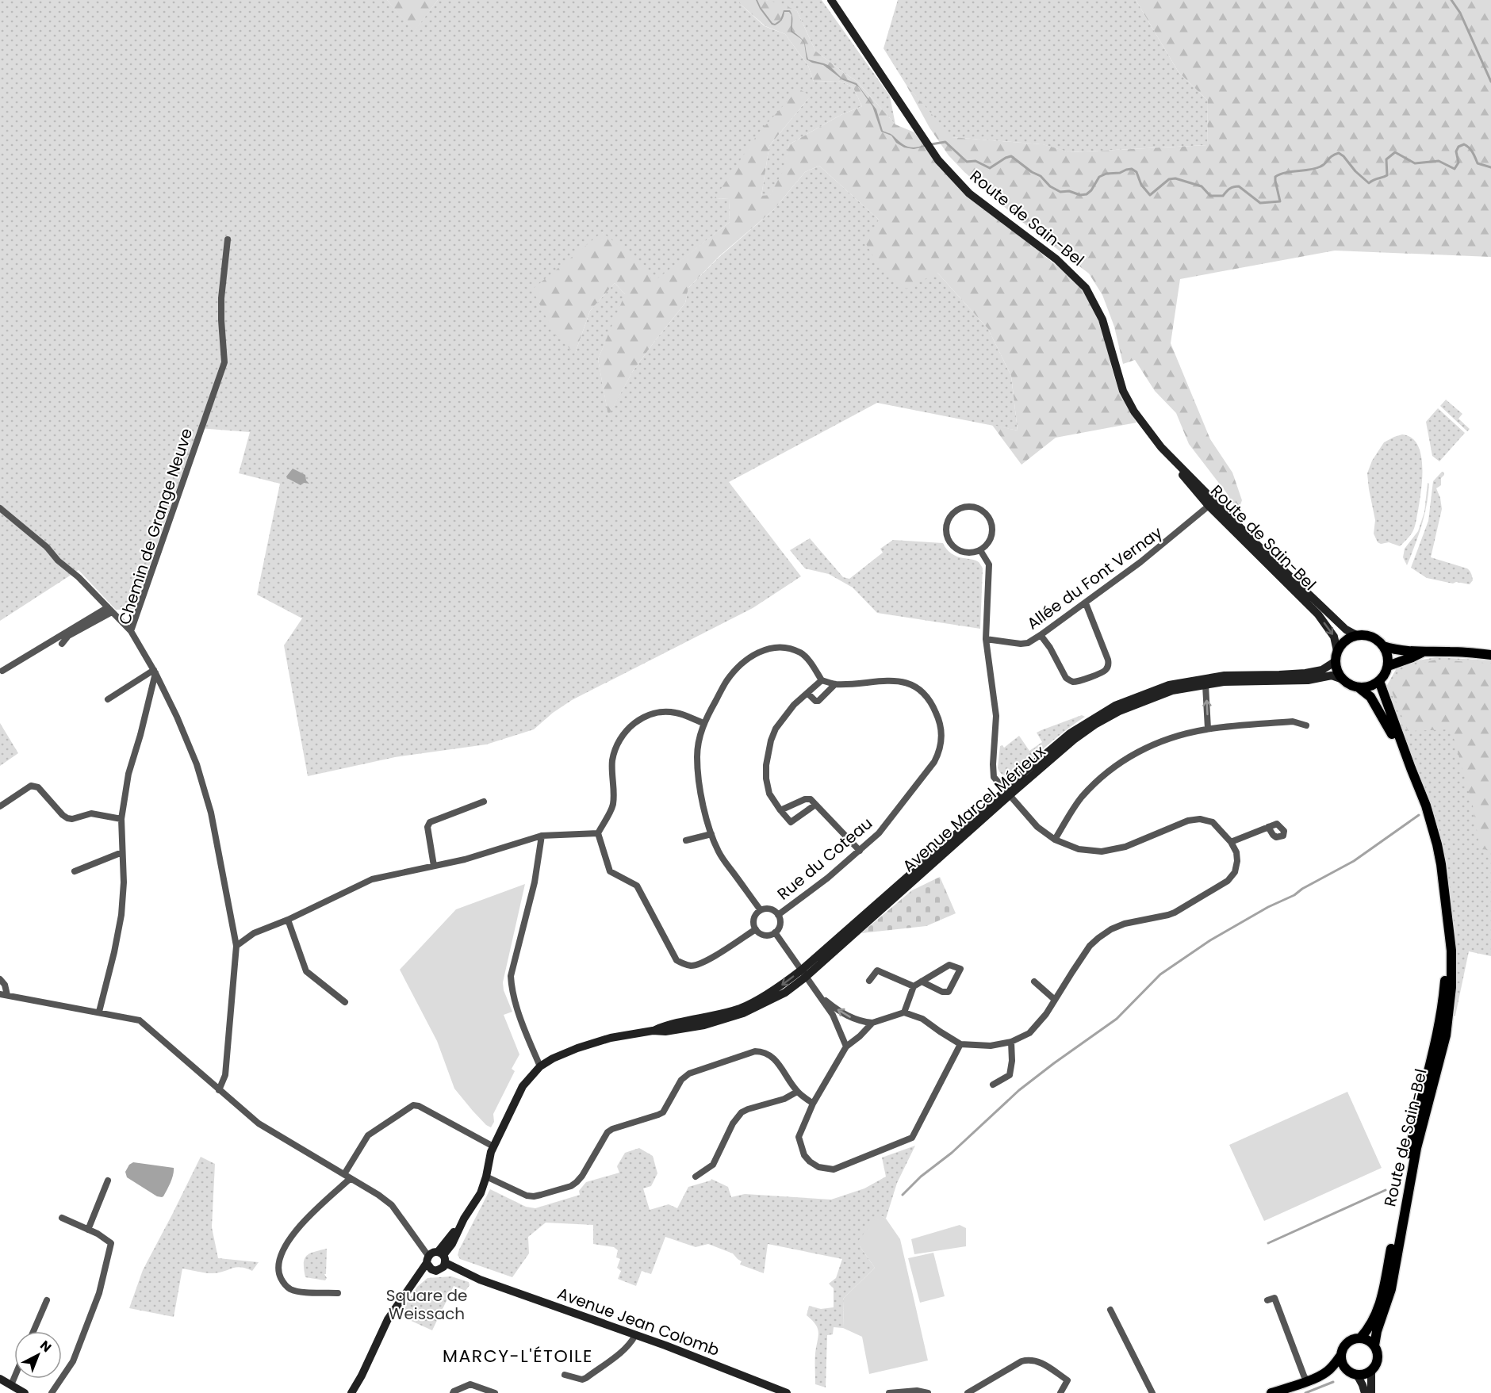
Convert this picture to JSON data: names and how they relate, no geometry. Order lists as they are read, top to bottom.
{
  "streets": {
    "main road": ["Route de Sain-Bel", "Avenue Marcel Mérieux", "Avenue Jean Colomb"],
    "street": ["Chemin de Grange Neuve", "Allée du Font Vernay", "Rue du Coteau"]
  },
  "crossings": [
    ["Route de Sain-Bel", "Allée du Font Vernay"],
    ["Route de Sain-Bel", "Avenue Marcel Mérieux"],
    ["Avenue Marcel Mérieux", "Avenue Jean Colomb"]
  ],
  "districts": ["MARCY-L'ÉTOILE"],
  "parks": ["Square de Weissach"],
  "north": "top right"
}
